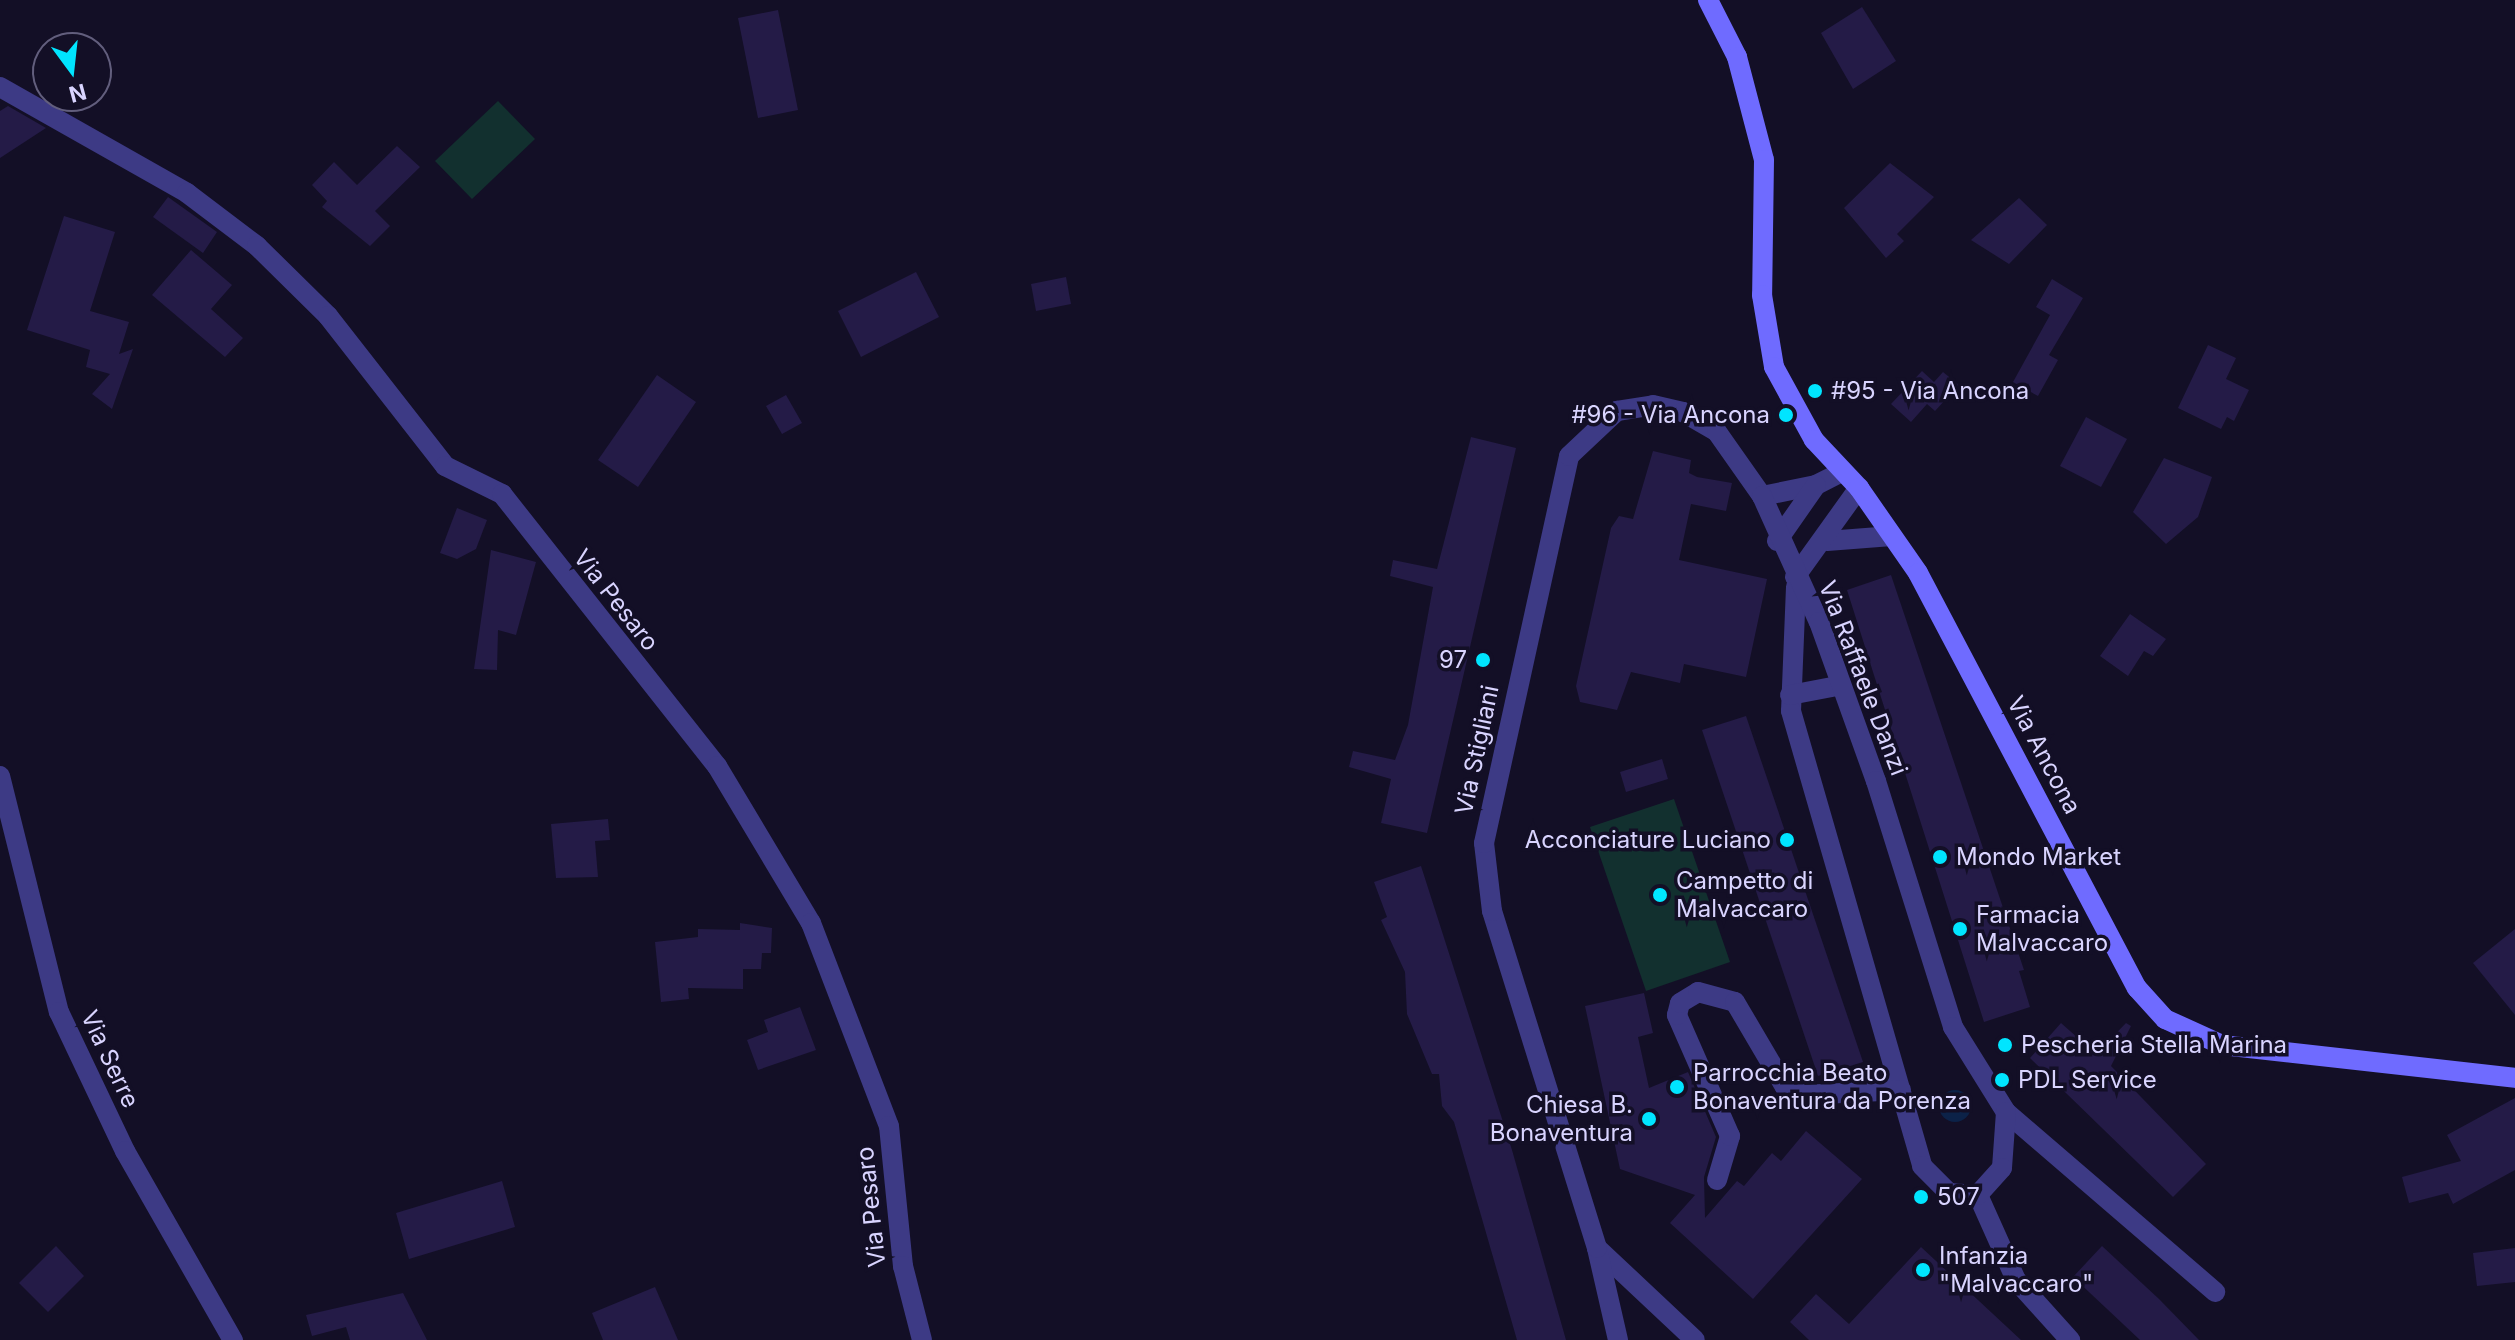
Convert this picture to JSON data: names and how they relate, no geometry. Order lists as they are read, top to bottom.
{
  "streets": {
    "street": [
      "Via Pesaro",
      "Via Raffaele Danzi",
      "Via Stigliani",
      "Via Ancona",
      "Via Serre"
    ]
  },
  "crossings": [
    ["Via Raffaele Danzi", "Via Stigliani"]
  ],
  "places": [
    "#95 - Via Ancona",
    "#96 - Via Ancona",
    "97",
    "Acconciature Luciano",
    "Mondo Market",
    "Campetto di Malvaccaro",
    "Farmacia Malvaccaro",
    "Pescheria Stella Marina",
    "PDL Service",
    "Parrocchia Beato Bonaventura da Porenza",
    "Chiesa B. Bonaventura",
    "507",
    "Infanzia \"Malvaccaro\""
  ],
  "north": "bottom"
}
